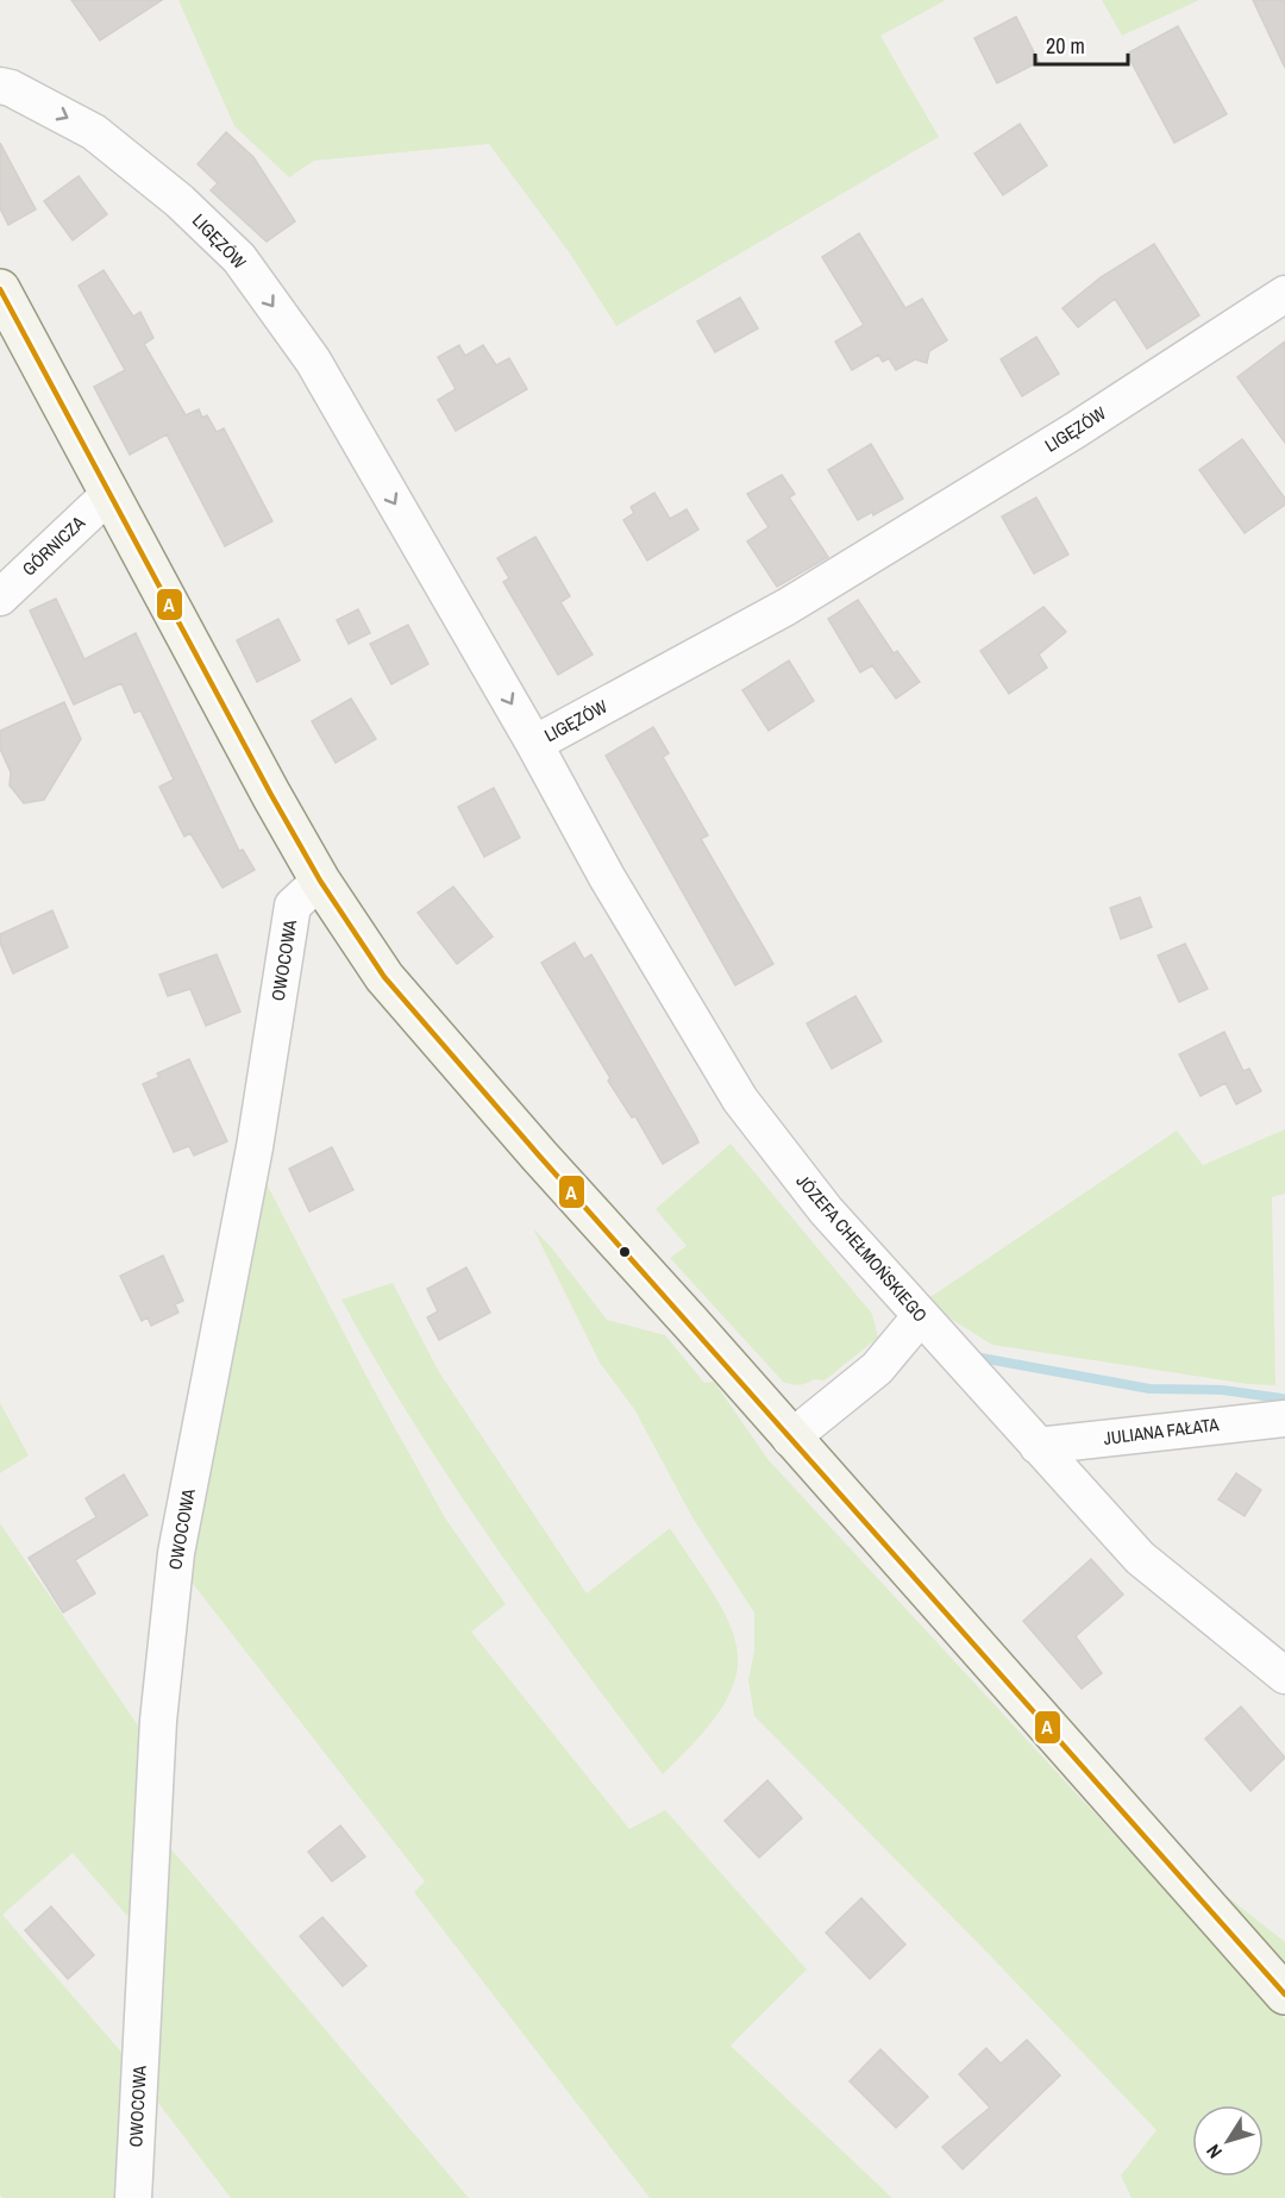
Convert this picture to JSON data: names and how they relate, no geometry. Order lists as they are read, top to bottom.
{
  "streets": {
    "street": [
      "LIGĘZÓW",
      "GÓRNICZA",
      "OWOCOWA",
      "JÓZEFA CHEŁMOŃSKIEGO",
      "JULIANA FAŁATA"
    ]
  },
  "crossings": [
    ["LIGĘZÓW", "JÓZEFA CHEŁMOŃSKIEGO"],
    ["JÓZEFA CHEŁMOŃSKIEGO", "JULIANA FAŁATA"]
  ],
  "one_way": ["LIGĘZÓW"],
  "lines": ["transit line A"],
  "scale_bar": "20 m",
  "north": "bottom left"
}
